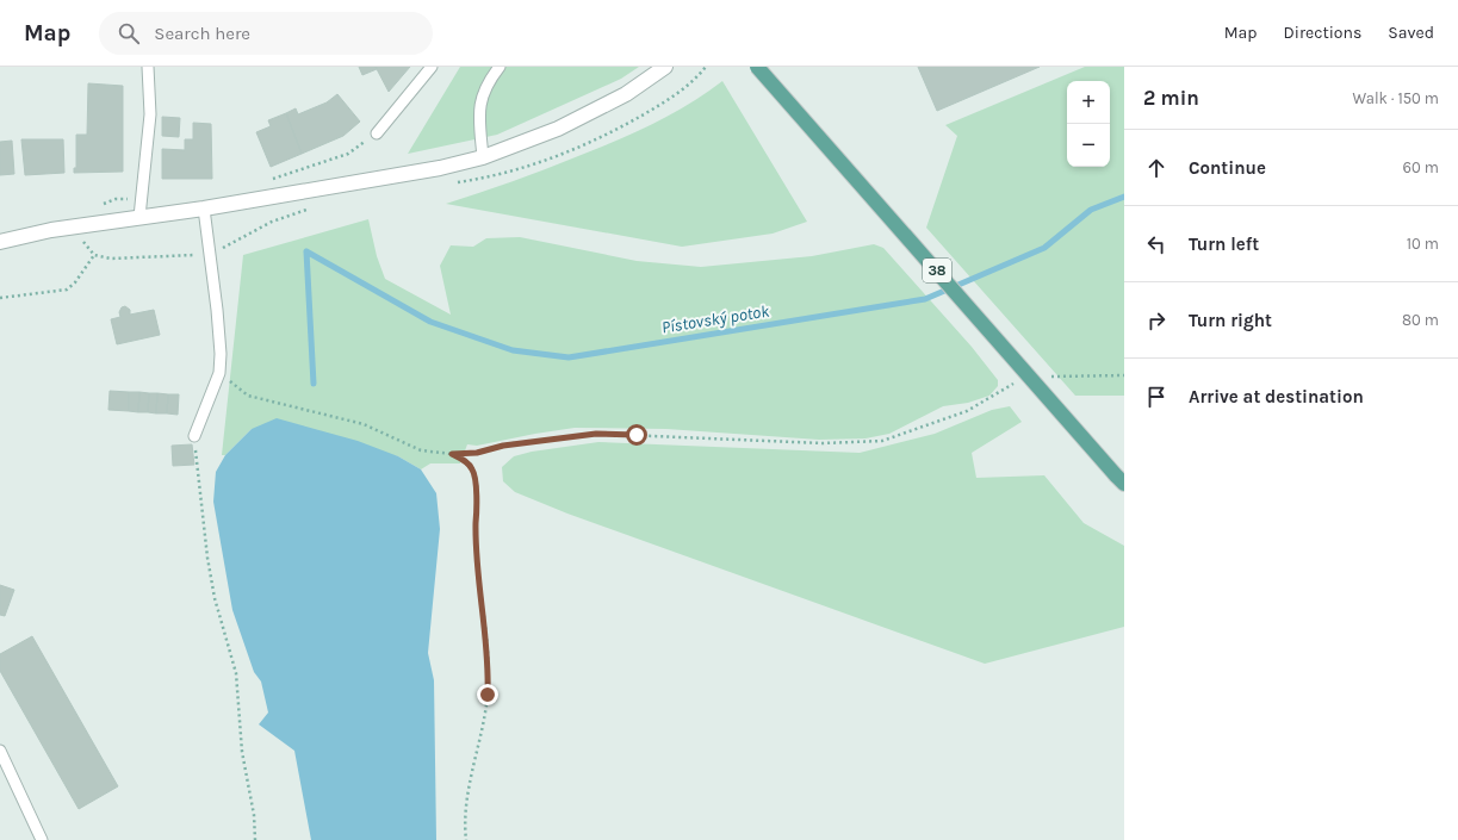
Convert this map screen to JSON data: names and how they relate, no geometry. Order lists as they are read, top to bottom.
{
  "streets": {
    "main road": ["38"]
  },
  "water": ["Pístovský potok"],
  "page": {
    "header": "Map",
    "search": "Search here",
    "nav": ["Map", "Directions", "Saved"],
    "heading": ["2 min", "Walk · 150 m"],
    "map_buttons": ["+", "−"],
    "list": [
      ["Continue", "60 m"],
      ["Turn left", "10 m"],
      ["Turn right", "80 m"],
      "Arrive at destination"
    ]
  }
}
